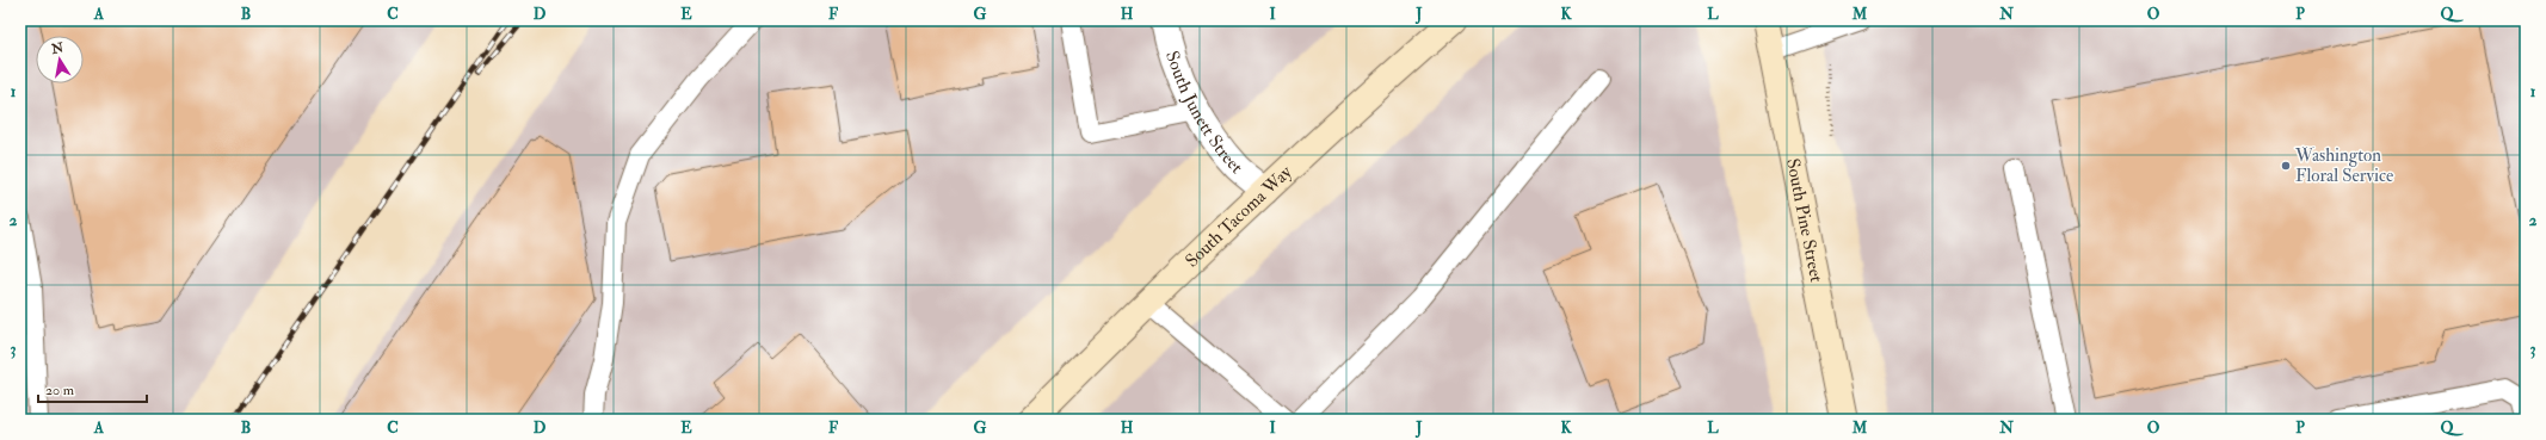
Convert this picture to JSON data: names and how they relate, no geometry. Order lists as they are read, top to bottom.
{
  "streets": {
    "main road": ["South Tacoma Way", "South Pine Street"],
    "street": ["South Junett Street"]
  },
  "crossings": [
    ["South Junett Street", "South Tacoma Way"]
  ],
  "places": ["Washington Floral Service"],
  "scale_bar": "20 m",
  "north": "top",
  "grid": {
    "columns": [
      "A",
      "B",
      "C",
      "D",
      "E",
      "F",
      "G",
      "H",
      "I",
      "J",
      "K",
      "L",
      "M",
      "N",
      "O",
      "P",
      "Q"
    ],
    "rows": ["1", "2", "3"]
  }
}
